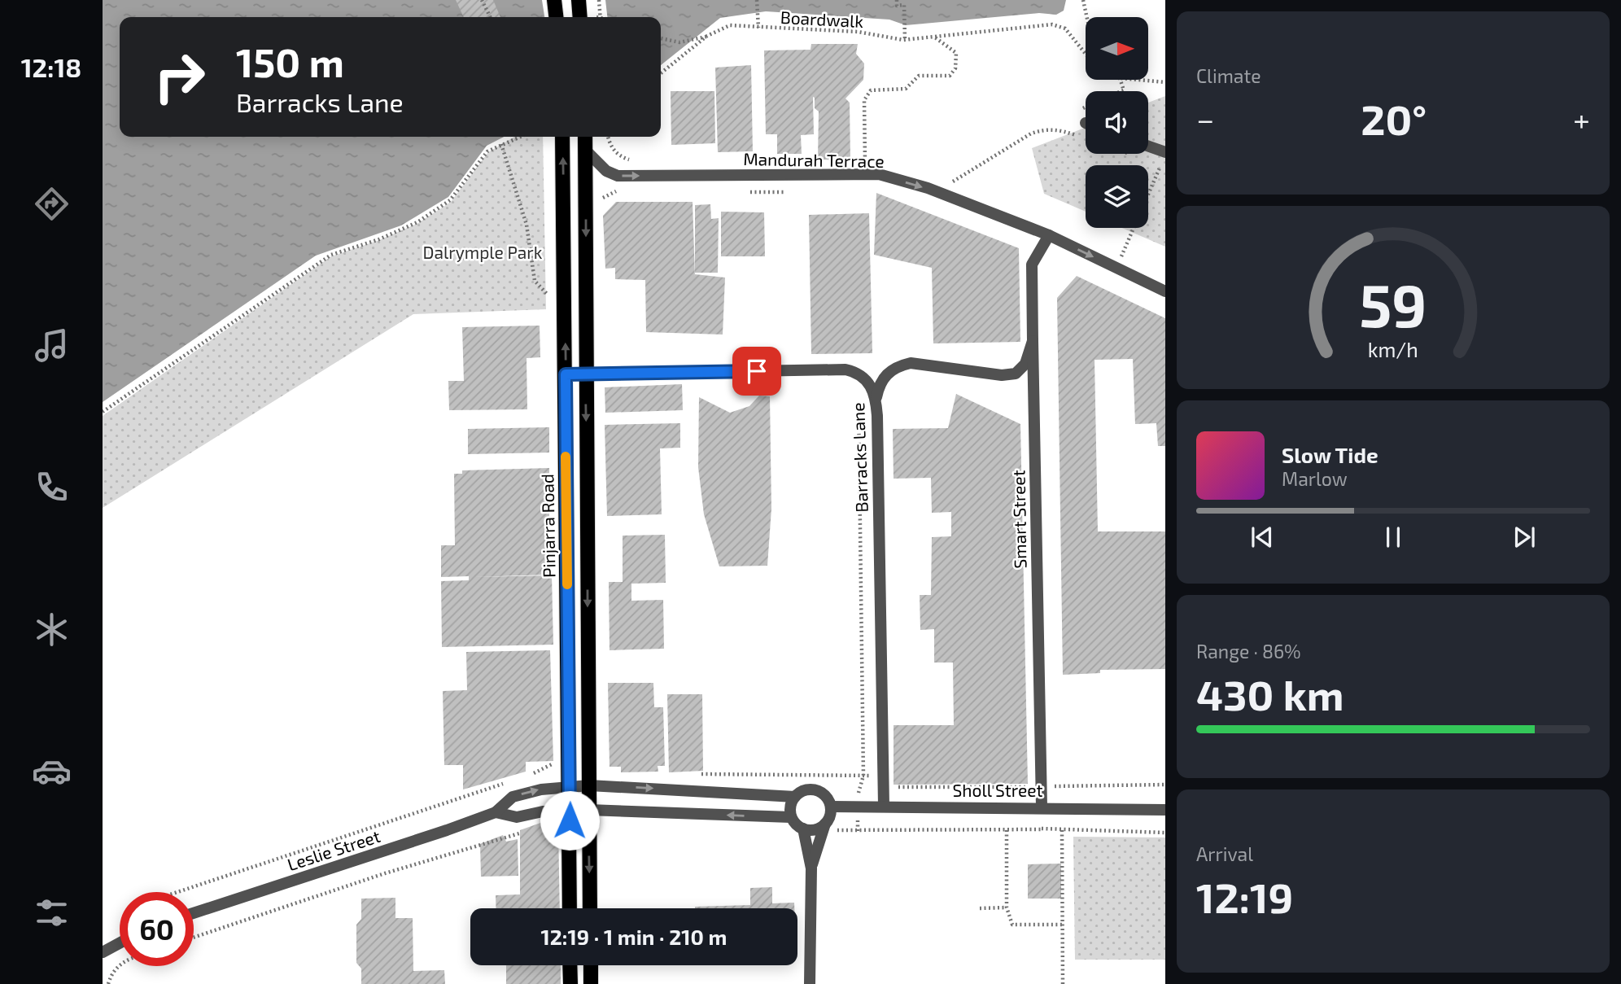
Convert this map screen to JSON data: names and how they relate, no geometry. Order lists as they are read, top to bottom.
{
  "streets": {
    "main road": ["Pinjarra Road"],
    "street": [
      "Mandurah Terrace",
      "Barracks Lane",
      "Smart Street",
      "Sholl Street",
      "Leslie Street"
    ],
    "path": ["Boardwalk"]
  },
  "crossings": [
    ["Mandurah Terrace", "Smart Street"],
    ["Barracks Lane", "Pinjarra Road"],
    ["Barracks Lane", "Sholl Street"],
    ["Smart Street", "Sholl Street"],
    ["Pinjarra Road", "Leslie Street"]
  ],
  "one_way": ["Mandurah Terrace"],
  "parks": ["Dalrymple Park"],
  "north": "right",
  "page": {
    "tabs": "12:18",
    "tile": [
      "Climate",
      ["Range · 86%", "430 km"],
      ["Arrival", "12:19"]
    ],
    "turn": ["150 m", "Barracks Lane"],
    "heat": ["−", "20°", "+"],
    "song": ["Slow Tide", "Marlow"],
    "limit": "60",
    "trip": "12:19 · 1 min · 210 m",
    "gauge": ["59", "km/h"]
  }
}
